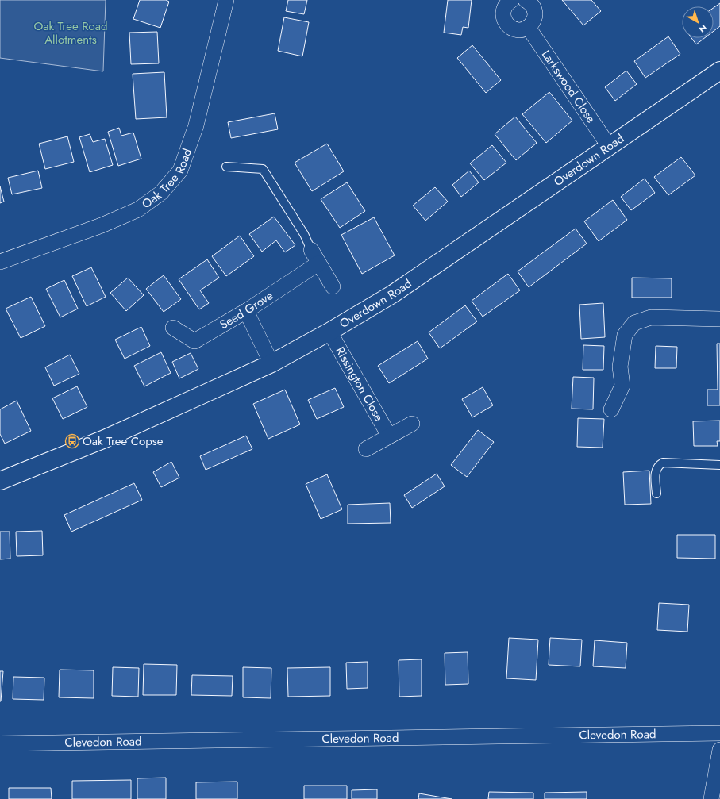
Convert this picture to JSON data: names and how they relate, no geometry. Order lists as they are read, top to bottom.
{
  "streets": {
    "street": [
      "Larkswood Close",
      "Overdown Road",
      "Oak Tree Road",
      "Seed Grove",
      "Rissington Close",
      "Clevedon Road"
    ]
  },
  "crossings": [
    ["Larkswood Close", "Overdown Road"],
    ["Overdown Road", "Rissington Close"]
  ],
  "parks": ["Oak Tree Road Allotments"],
  "places": {
    "bus stop": ["Oak Tree Copse"]
  },
  "north": "bottom right"
}
